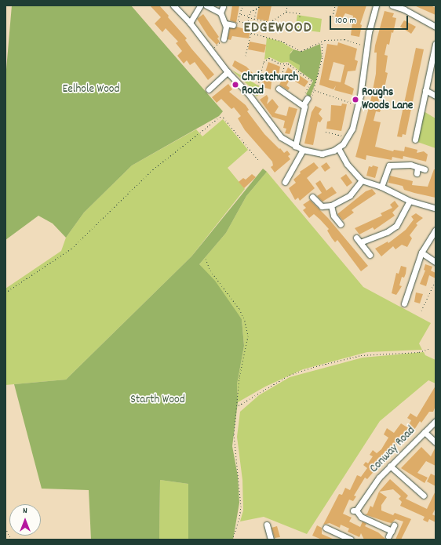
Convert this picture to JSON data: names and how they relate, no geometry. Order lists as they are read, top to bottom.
{
  "streets": {
    "street": ["Conway Road"]
  },
  "districts": ["EDGEWOOD"],
  "parks": ["Eelhole Wood", "Starth Wood"],
  "places": ["Christchurch Road", "Roughs Woods Lane"],
  "scale_bar": "100 m",
  "north": "top"
}
